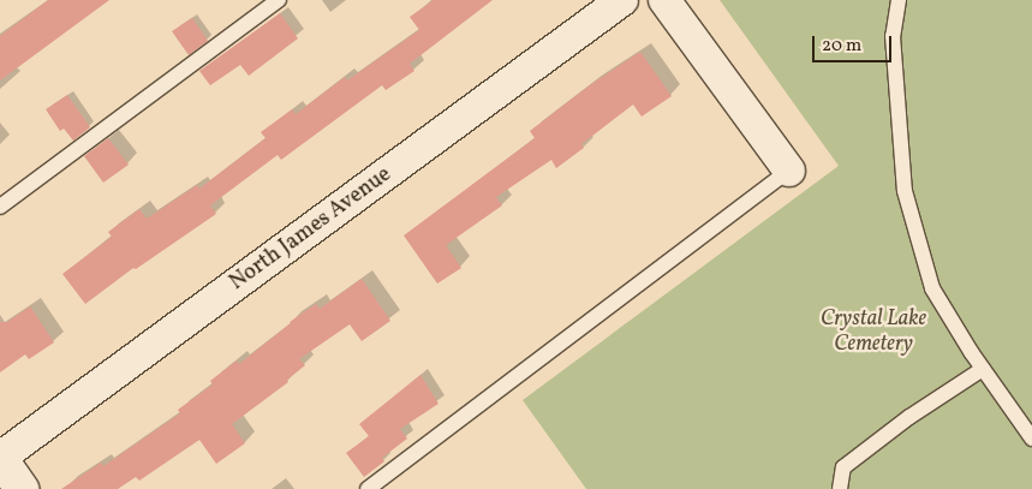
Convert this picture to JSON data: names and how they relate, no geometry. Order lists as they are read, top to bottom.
{
  "streets": {
    "street": ["North James Avenue"]
  },
  "parks": ["Crystal Lake Cemetery"],
  "scale_bar": "20 m"
}
